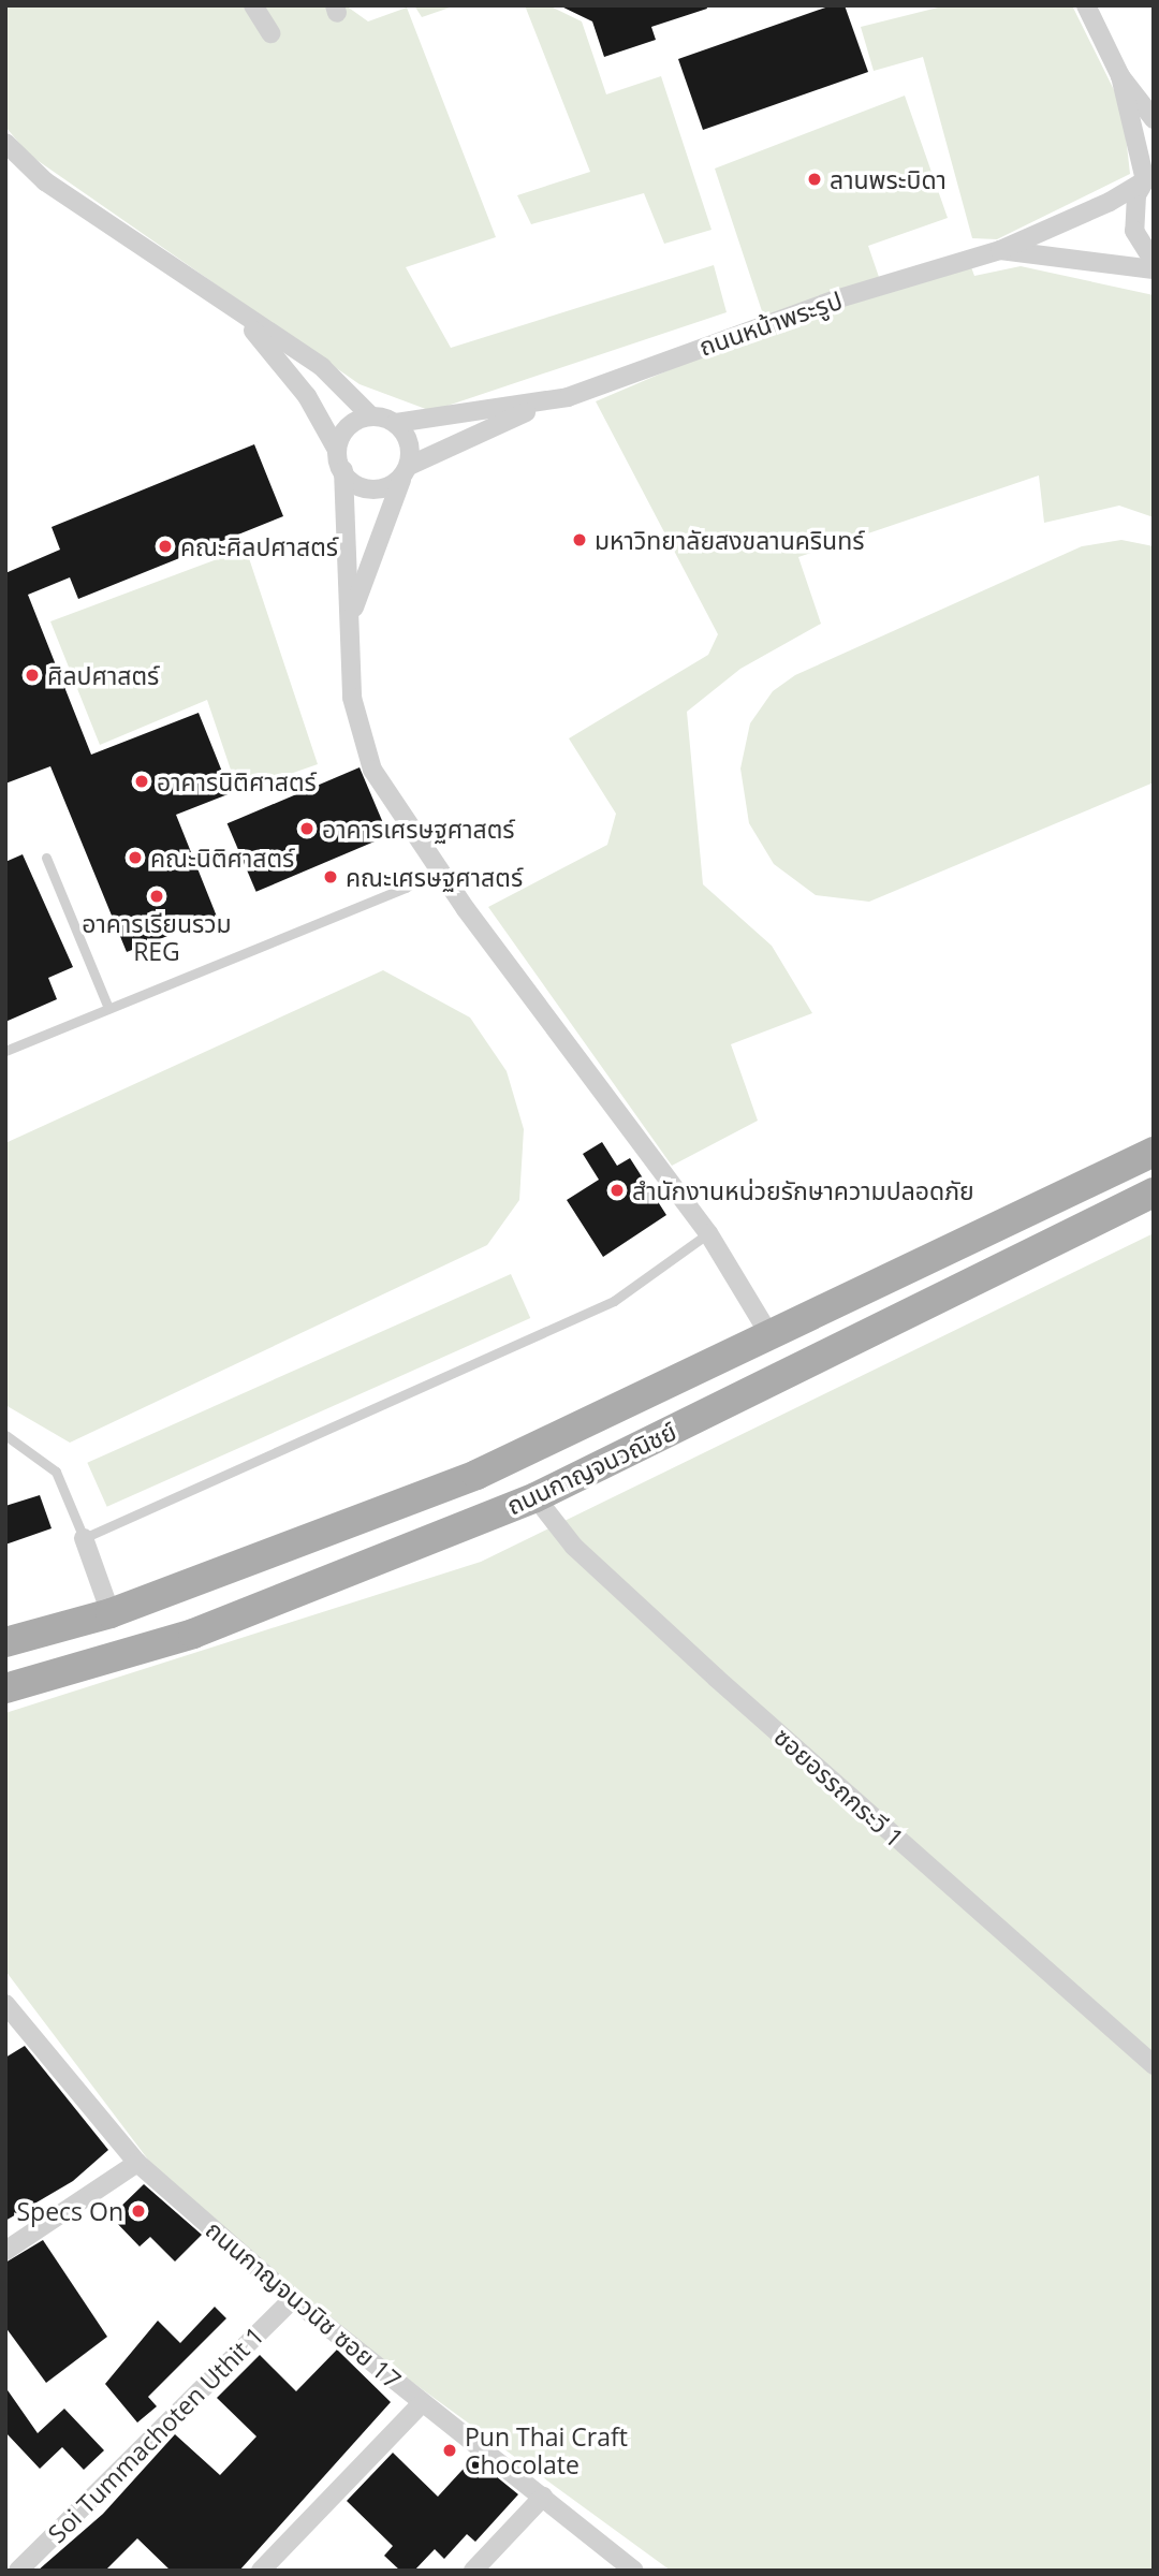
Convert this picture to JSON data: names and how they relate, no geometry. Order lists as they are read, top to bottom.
{
  "streets": {
    "main road": ["ถนนกาญจนวณิชย์"],
    "street": [
      "ถนนหน้าพระรูป",
      "ซอยอรรถกระวี 1",
      "ถนนกาญจนวนิช ซอย 17",
      "Soi Tummachoten Uthit 1"
    ]
  },
  "crossings": [
    ["ถนนกาญจนวณิชย์", "ซอยอรรถกระวี 1"],
    ["ถนนกาญจนวนิช ซอย 17", "Soi Tummachoten Uthit 1"]
  ],
  "places": [
    "ลานพระบิดา",
    "มหาวิทยาลัยสงขลานครินทร์",
    "คณะศิลปศาสตร์",
    "ศิลปศาสตร์",
    "อาคารนิติศาสตร์",
    "อาคารเศรษฐศาสตร์",
    "คณะนิติศาสตร์",
    "คณะเศรษฐศาสตร์",
    "อาคารเรียนรวม REG",
    "สำนักงานหน่วยรักษาความปลอดภัย",
    "Specs On",
    "Pun Thai Craft Chocolate"
  ]
}
